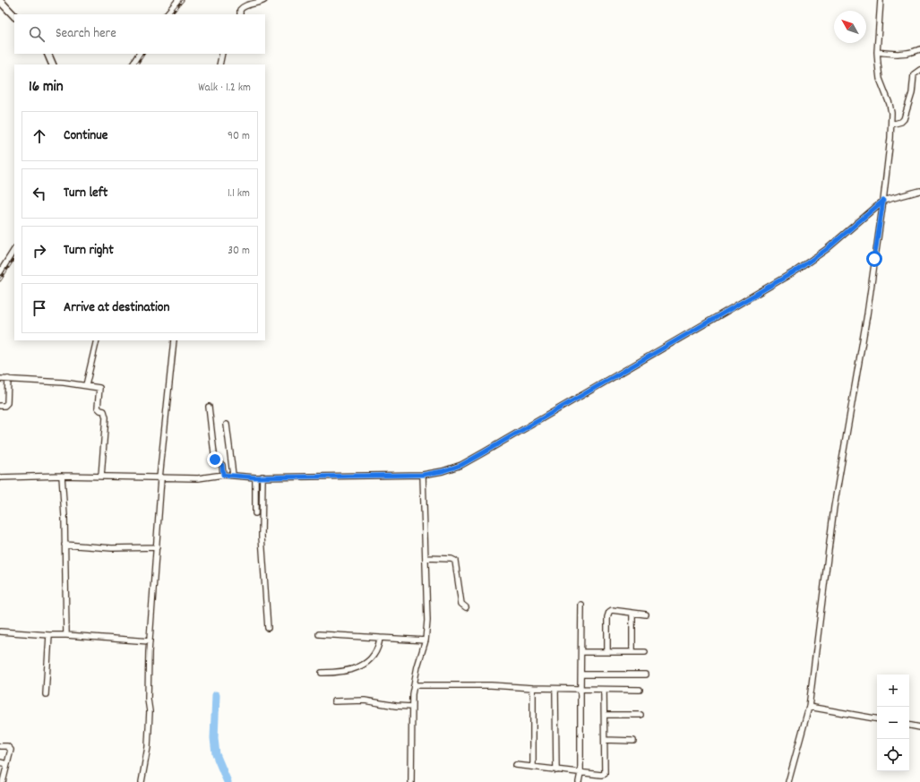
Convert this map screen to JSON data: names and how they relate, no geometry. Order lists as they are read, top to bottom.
{
  "north": "top left",
  "page": {
    "search": "Search here",
    "heading": ["16 min", "Walk · 1.2 km"],
    "list": [
      ["Continue", "90 m"],
      ["Turn left", "1.1 km"],
      ["Turn right", "30 m"],
      "Arrive at destination"
    ],
    "map_buttons": ["+", "−"]
  }
}
